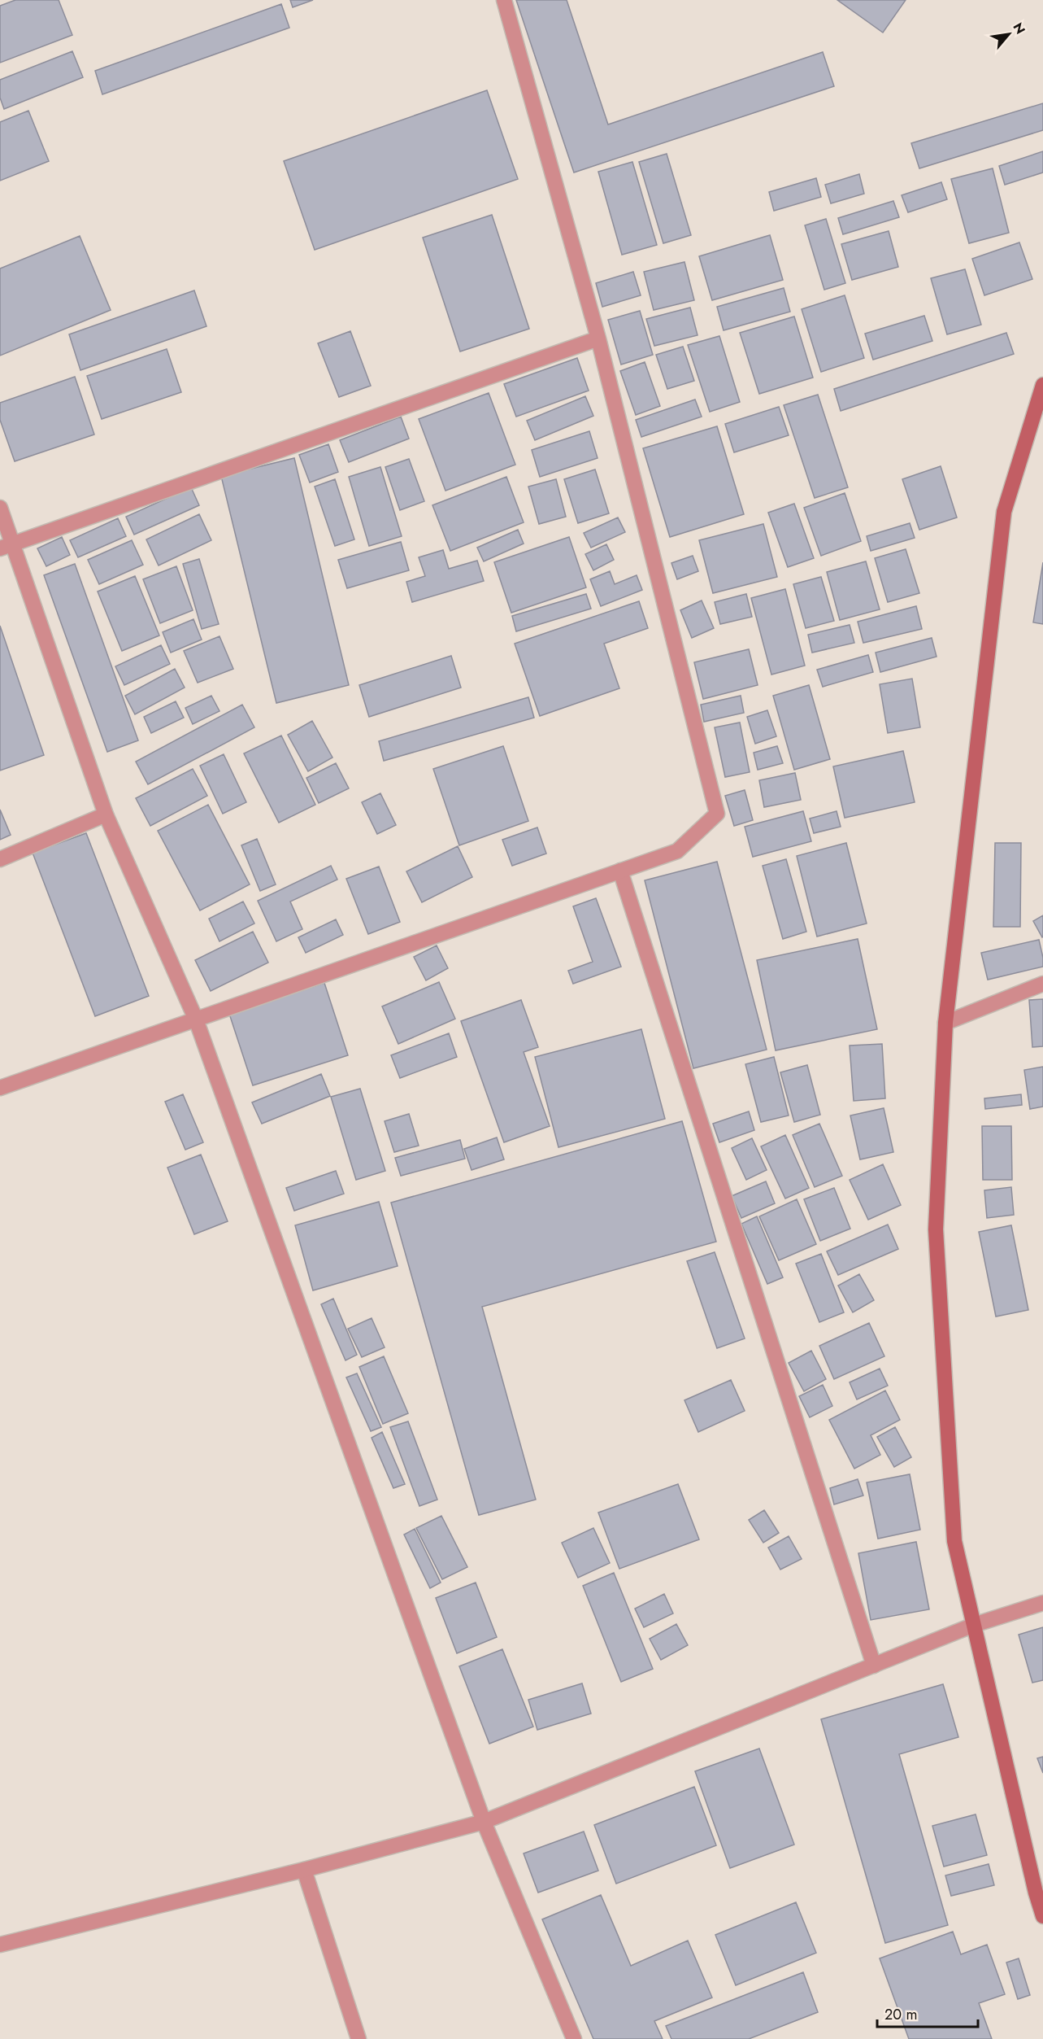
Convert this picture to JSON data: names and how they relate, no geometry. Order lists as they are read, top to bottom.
{
  "scale_bar": "20 m",
  "north": "top right"
}
